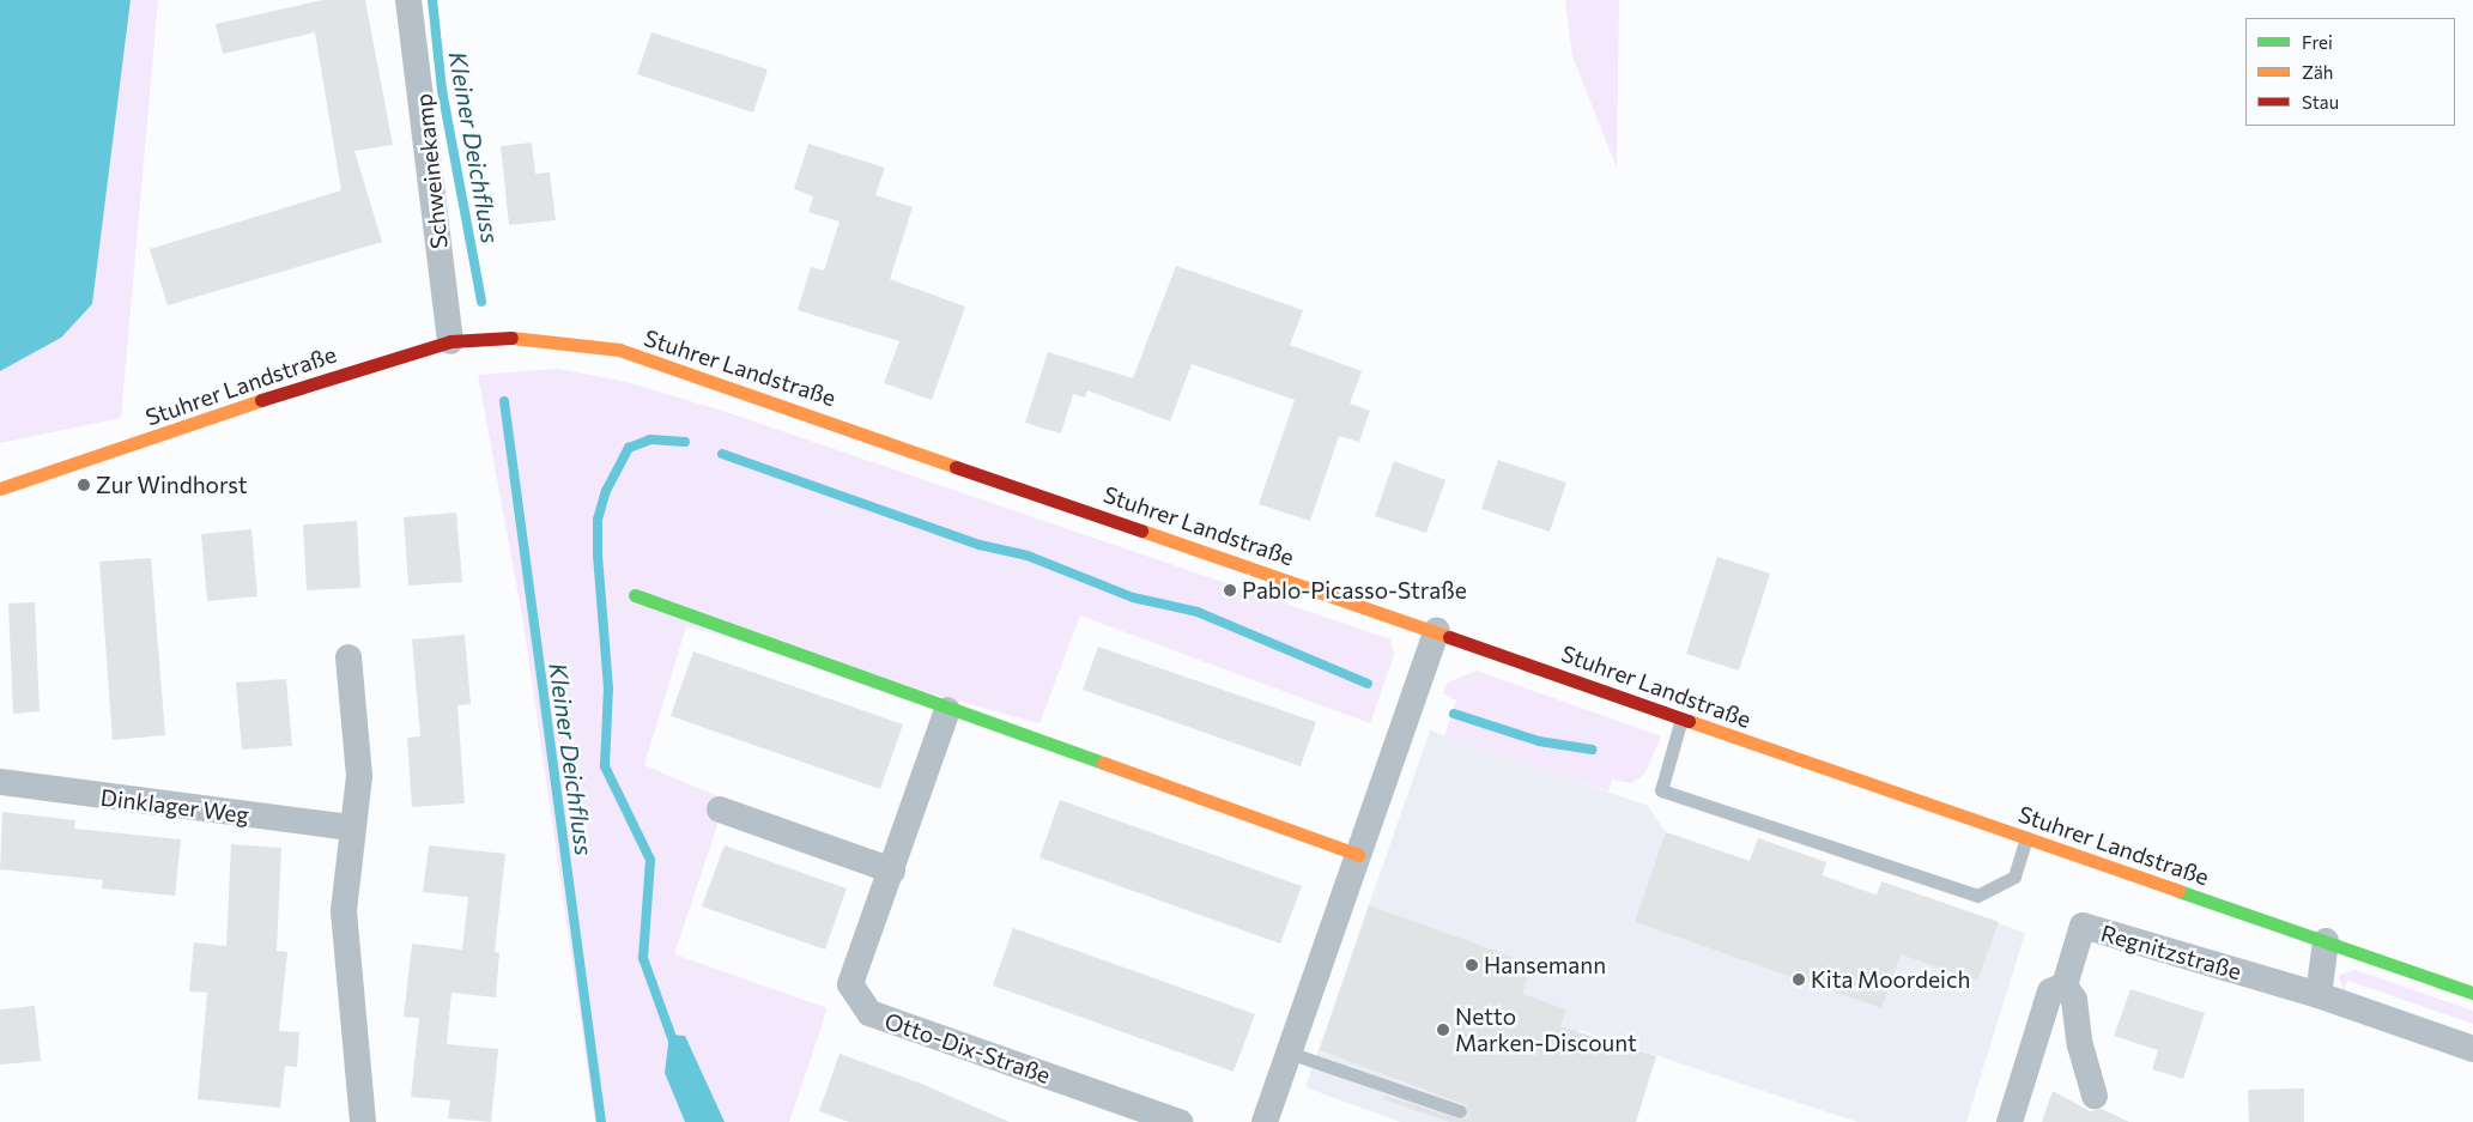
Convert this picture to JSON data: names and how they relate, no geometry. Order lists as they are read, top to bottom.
{
  "streets": {
    "main road": ["Stuhrer Landstraße"],
    "street": [
      "Schweinekamp",
      "Dinklager Weg",
      "Regnitzstraße",
      "Otto-Dix-Straße"
    ]
  },
  "crossings": [
    ["Schweinekamp", "Stuhrer Landstraße"]
  ],
  "water": ["Kleiner Deichfluss"],
  "places": [
    "Zur Windhorst",
    "Pablo-Picasso-Straße",
    "Hansemann",
    "Kita Moordeich",
    "Netto Marken-Discount"
  ],
  "legend": ["Frei", "Zäh", "Stau"]
}
